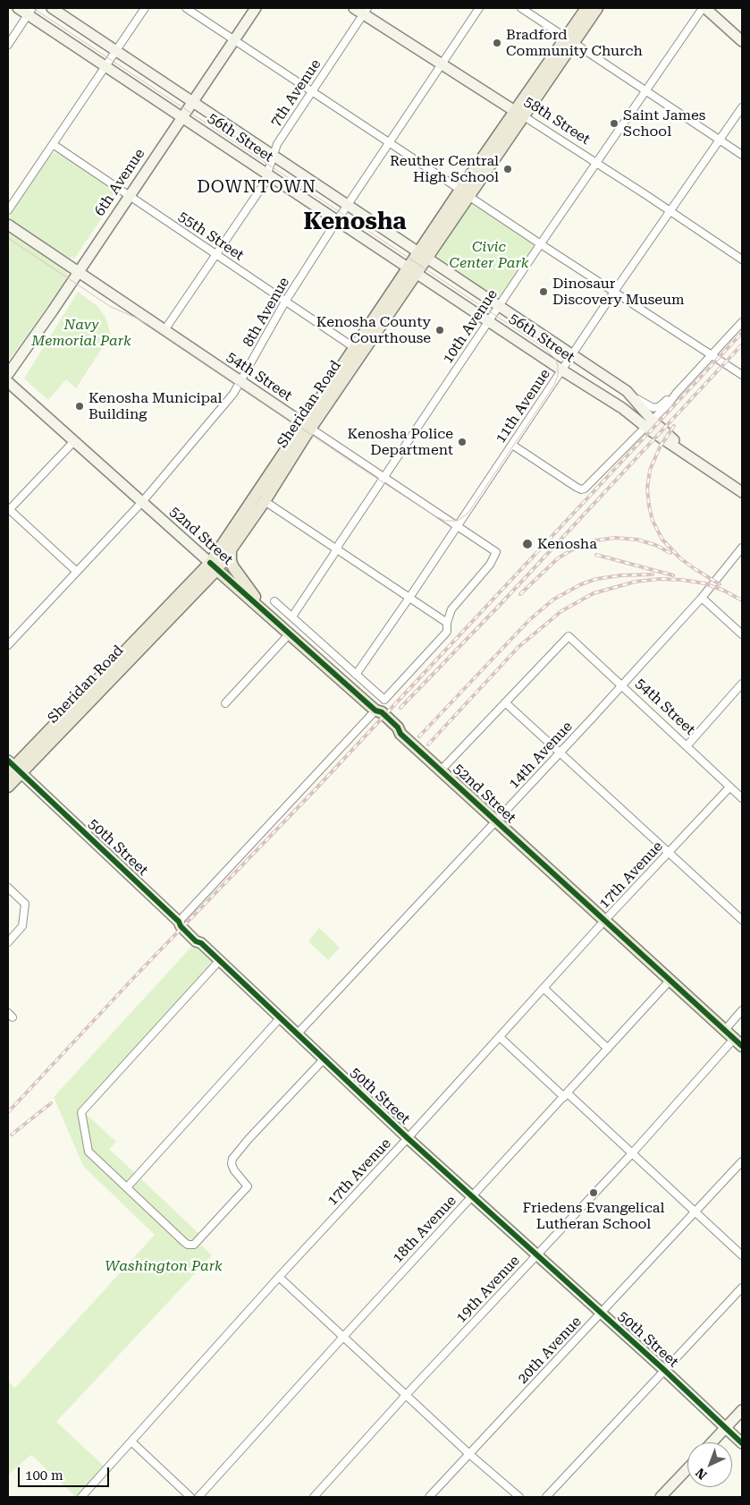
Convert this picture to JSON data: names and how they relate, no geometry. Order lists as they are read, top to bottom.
{
  "streets": {
    "main road": ["Sheridan Road", "52nd Street"],
    "street": [
      "7th Avenue",
      "58th Street",
      "56th Street",
      "6th Avenue",
      "55th Street",
      "8th Avenue",
      "10th Avenue",
      "54th Street",
      "11th Avenue",
      "14th Avenue",
      "50th Street",
      "17th Avenue",
      "18th Avenue",
      "19th Avenue",
      "20th Avenue"
    ]
  },
  "crossings": [
    ["7th Avenue", "58th Street"],
    ["7th Avenue", "56th Street"],
    ["7th Avenue", "55th Street"],
    ["7th Avenue", "54th Street"],
    ["58th Street", "8th Avenue"],
    ["58th Street", "10th Avenue"],
    ["58th Street", "Sheridan Road"],
    ["58th Street", "11th Avenue"],
    ["56th Street", "6th Avenue"],
    ["56th Street", "8th Avenue"],
    ["56th Street", "10th Avenue"],
    ["56th Street", "Sheridan Road"],
    ["56th Street", "11th Avenue"],
    ["6th Avenue", "55th Street"],
    ["6th Avenue", "54th Street"],
    ["55th Street", "8th Avenue"],
    ["55th Street", "Sheridan Road"],
    ["8th Avenue", "54th Street"],
    ["8th Avenue", "52nd Street"],
    ["10th Avenue", "54th Street"],
    ["54th Street", "Sheridan Road"],
    ["54th Street", "11th Avenue"],
    ["54th Street", "14th Avenue"],
    ["54th Street", "17th Avenue"],
    ["Sheridan Road", "52nd Street"],
    ["Sheridan Road", "50th Street"],
    ["52nd Street", "14th Avenue"],
    ["52nd Street", "17th Avenue"],
    ["52nd Street", "18th Avenue"],
    ["52nd Street", "19th Avenue"],
    ["14th Avenue", "50th Street"],
    ["50th Street", "17th Avenue"],
    ["50th Street", "18th Avenue"],
    ["50th Street", "19th Avenue"],
    ["50th Street", "20th Avenue"]
  ],
  "districts": ["DOWNTOWN", "Kenosha"],
  "parks": ["Civic Center Park", "Navy Memorial Park", "Washington Park"],
  "places": [
    "Bradford Community Church",
    "Saint James School",
    "Reuther Central High School",
    "Dinosaur Discovery Museum",
    "Kenosha County Courthouse",
    "Kenosha Municipal Building",
    "Kenosha Police Department",
    "Kenosha",
    "Friedens Evangelical Lutheran School"
  ],
  "scale_bar": "100 m",
  "north": "bottom left"
}
